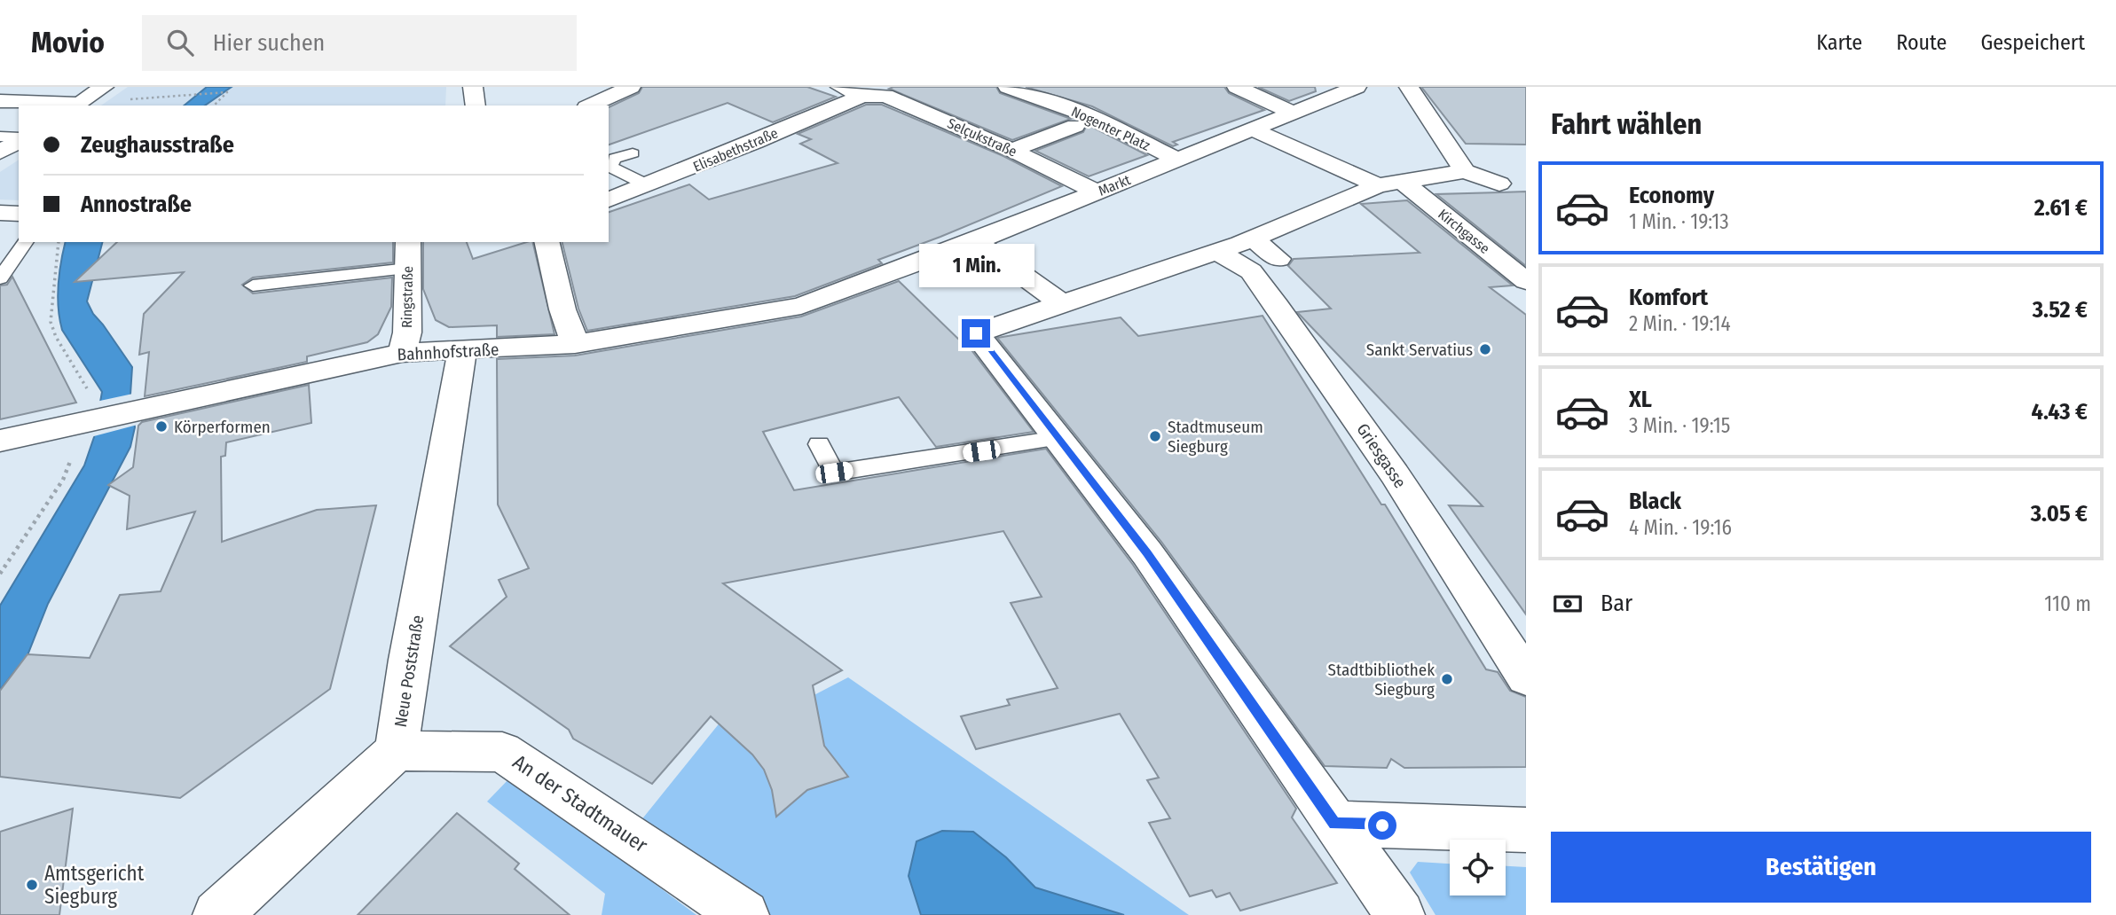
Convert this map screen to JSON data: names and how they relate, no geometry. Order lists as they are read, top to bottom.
{
  "streets": {
    "street": [
      "Nogenter Platz",
      "Selçukstraße",
      "Elisabethstraße",
      "Markt",
      "Kirchgasse",
      "Ringstraße",
      "Bahnhofstraße",
      "Griesgasse",
      "Neue Poststraße",
      "An der Stadtmauer"
    ]
  },
  "crossings": [
    ["Nogenter Platz", "Markt"],
    ["Selçukstraße", "Elisabethstraße"],
    ["Selçukstraße", "Markt"],
    ["Markt", "Bahnhofstraße"],
    ["Ringstraße", "Bahnhofstraße"],
    ["Bahnhofstraße", "Neue Poststraße"],
    ["Neue Poststraße", "An der Stadtmauer"]
  ],
  "places": [
    "Sankt Servatius",
    "Körperformen",
    "Stadtmuseum Siegburg",
    "Stadtbibliothek Siegburg",
    "Amtsgericht Siegburg"
  ],
  "page": {
    "header": "Movio",
    "search": "Hier suchen",
    "nav": ["Karte", "Route", "Gespeichert"],
    "heading": "Fahrt wählen",
    "banner": ["Zeughausstraße", "Annostraße"],
    "list": [
      {
        "name": "Economy",
        "note": "1 Min. · 19:13",
        "value": "2.61 €"
      },
      {
        "name": "Komfort",
        "note": "2 Min. · 19:14",
        "value": "3.52 €"
      },
      {
        "name": "XL",
        "note": "3 Min. · 19:15",
        "value": "4.43 €"
      },
      {
        "name": "Black",
        "note": "4 Min. · 19:16",
        "value": "3.05 €"
      }
    ],
    "bubble": "1 Min.",
    "pay": ["Bar", "110 m"],
    "buttons": "Bestätigen"
  }
}
